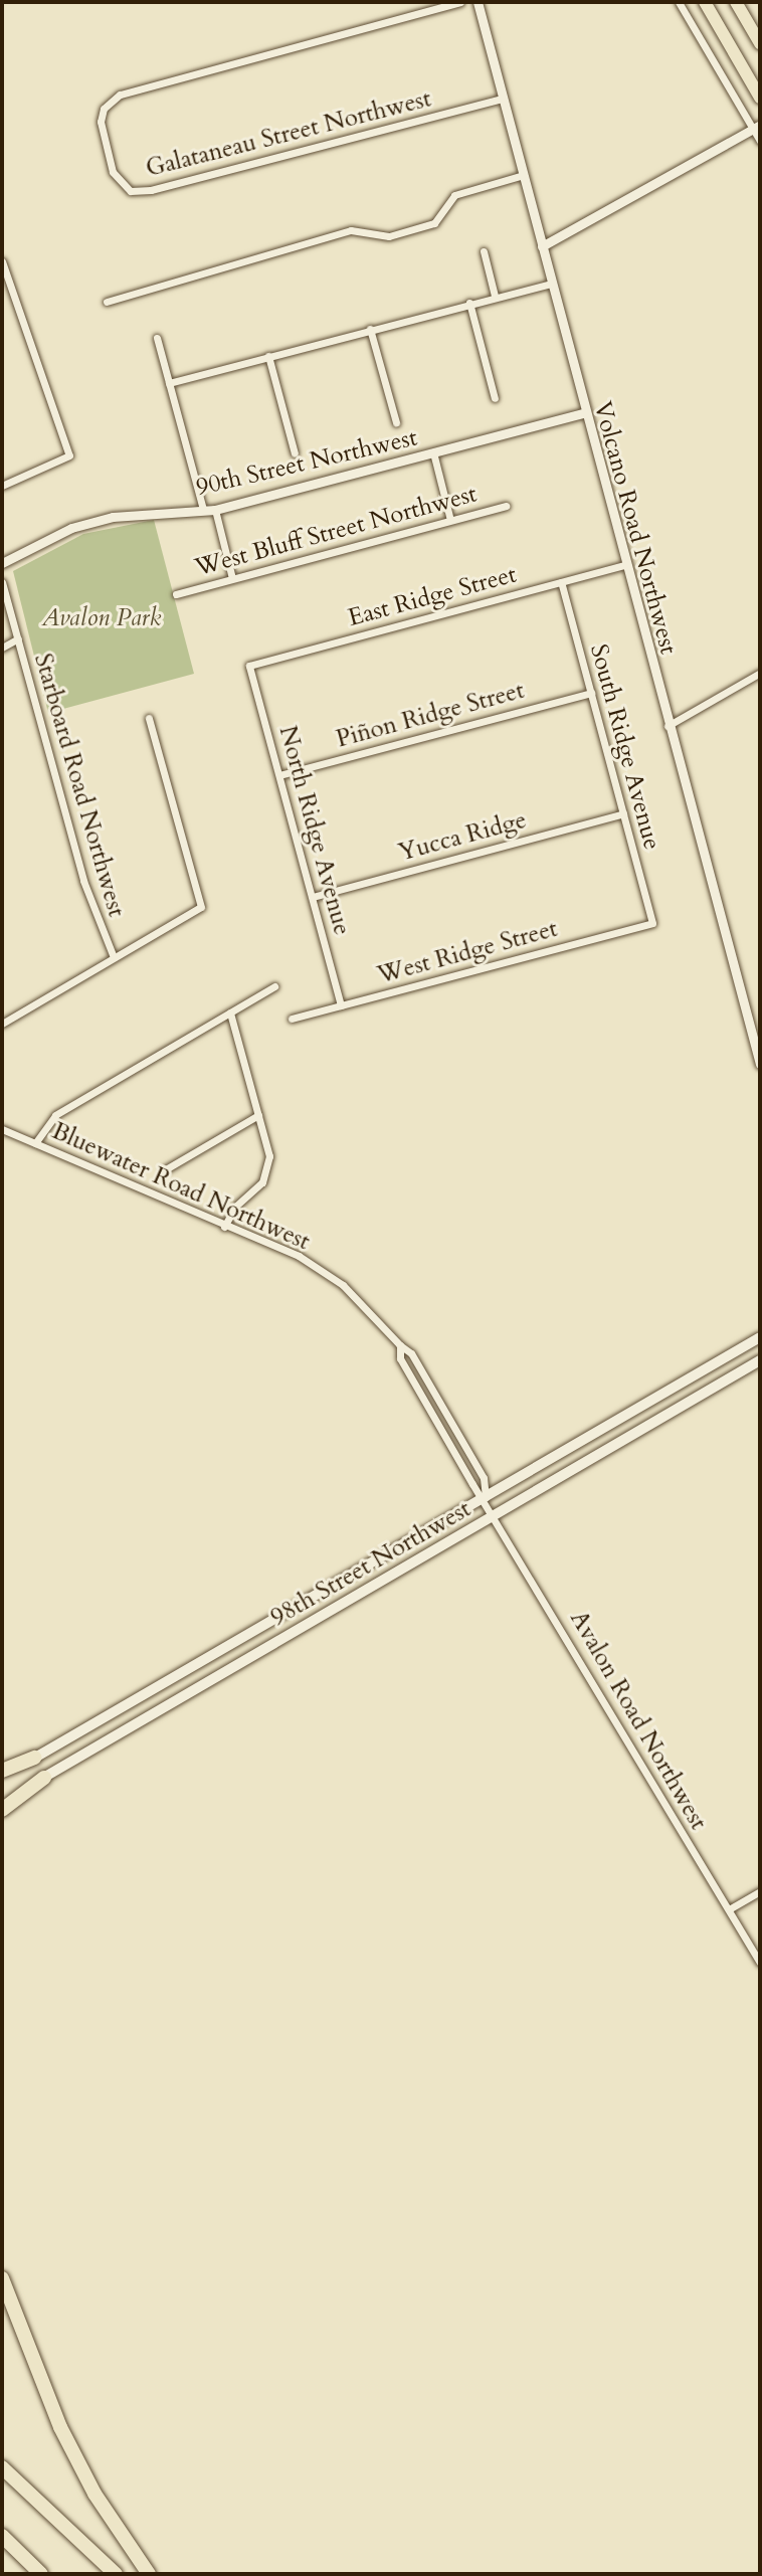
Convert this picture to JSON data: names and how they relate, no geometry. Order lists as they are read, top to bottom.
{
  "streets": {
    "main road": ["98th Street Northwest"],
    "street": [
      "Galataneau Street Northwest",
      "90th Street Northwest",
      "Volcano Road Northwest",
      "West Bluff Street Northwest",
      "East Ridge Street",
      "Piñon Ridge Street",
      "South Ridge Avenue",
      "Starboard Road Northwest",
      "North Ridge Avenue",
      "Yucca Ridge",
      "West Ridge Street",
      "Bluewater Road Northwest",
      "Avalon Road Northwest"
    ]
  },
  "crossings": [
    ["Galataneau Street Northwest", "Volcano Road Northwest"],
    ["90th Street Northwest", "Volcano Road Northwest"],
    ["Volcano Road Northwest", "East Ridge Street"],
    ["East Ridge Street", "South Ridge Avenue"],
    ["East Ridge Street", "North Ridge Avenue"],
    ["Piñon Ridge Street", "South Ridge Avenue"],
    ["Piñon Ridge Street", "North Ridge Avenue"],
    ["South Ridge Avenue", "Yucca Ridge"],
    ["South Ridge Avenue", "West Ridge Street"],
    ["North Ridge Avenue", "Yucca Ridge"],
    ["North Ridge Avenue", "West Ridge Street"],
    ["Bluewater Road Northwest", "98th Street Northwest"],
    ["Bluewater Road Northwest", "Avalon Road Northwest"],
    ["98th Street Northwest", "Avalon Road Northwest"]
  ],
  "parks": ["Avalon Park"]
}
